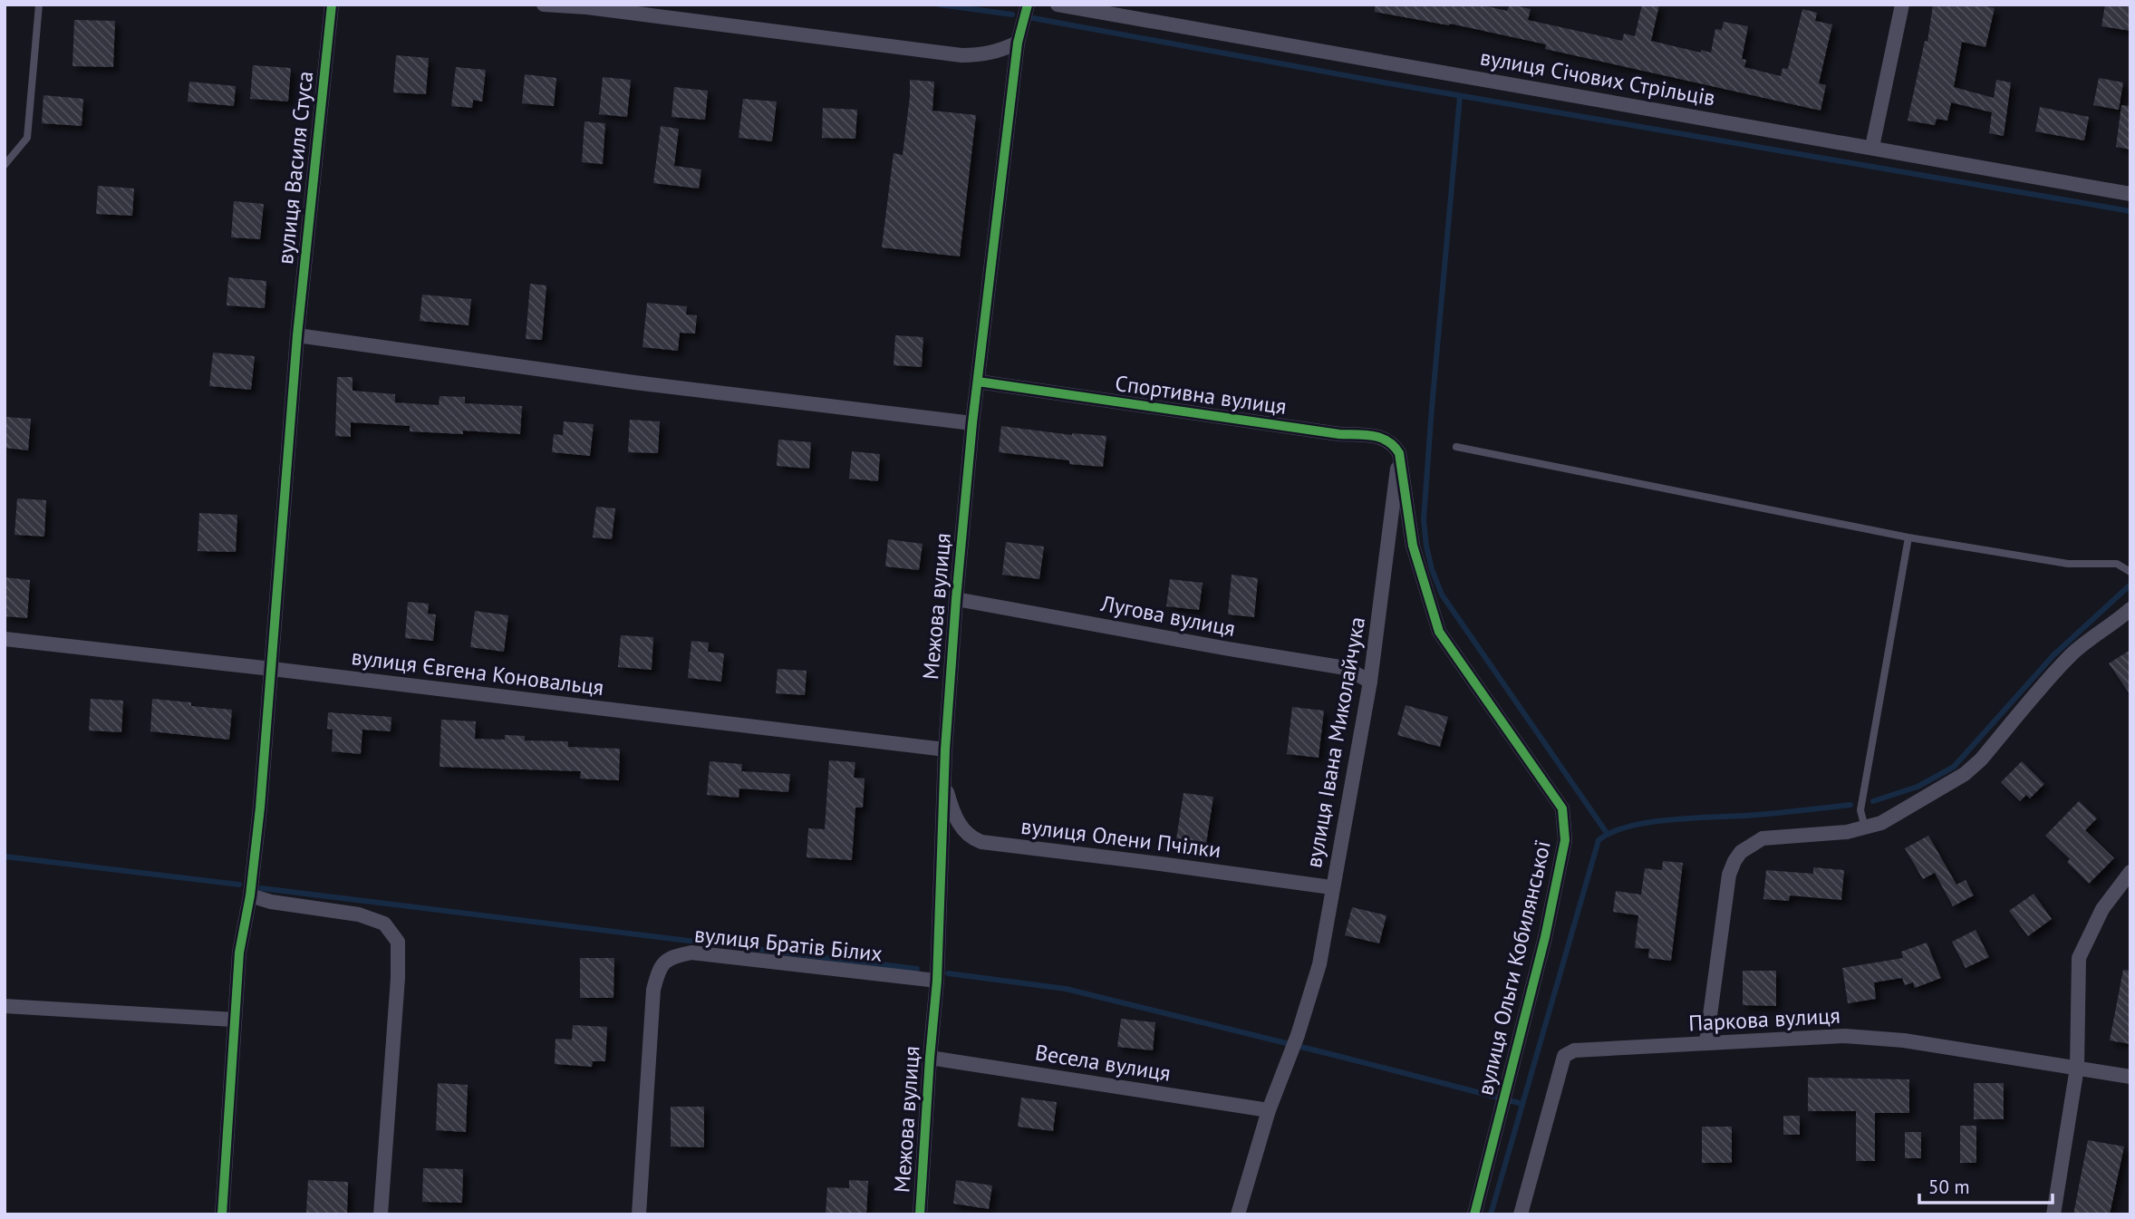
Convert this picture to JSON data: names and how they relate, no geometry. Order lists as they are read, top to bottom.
{
  "streets": {
    "street": [
      "вулиця Січових Стрільців",
      "вулиця Василя Стуса",
      "Спортивна вулиця",
      "Межова вулиця",
      "Лугова вулиця",
      "вулиця Євгена Коновальця",
      "вулиця Івана Миколайчука",
      "вулиця Олени Пчілки",
      "вулиця Братів Білих",
      "вулиця Ольги Кобилянської",
      "Паркова вулиця",
      "Весела вулиця"
    ]
  },
  "crossings": [
    ["вулиця Василя Стуса", "вулиця Євгена Коновальця"],
    ["Спортивна вулиця", "Межова вулиця"],
    ["Спортивна вулиця", "вулиця Івана Миколайчука"],
    ["Спортивна вулиця", "вулиця Ольги Кобилянської"],
    ["Межова вулиця", "Лугова вулиця"],
    ["Межова вулиця", "вулиця Євгена Коновальця"],
    ["Межова вулиця", "вулиця Олени Пчілки"],
    ["Межова вулиця", "вулиця Братів Білих"],
    ["Межова вулиця", "Весела вулиця"],
    ["Лугова вулиця", "вулиця Івана Миколайчука"],
    ["вулиця Івана Миколайчука", "вулиця Олени Пчілки"],
    ["вулиця Івана Миколайчука", "вулиця Ольги Кобилянської"],
    ["вулиця Івана Миколайчука", "Весела вулиця"]
  ],
  "scale_bar": "50 m"
}
